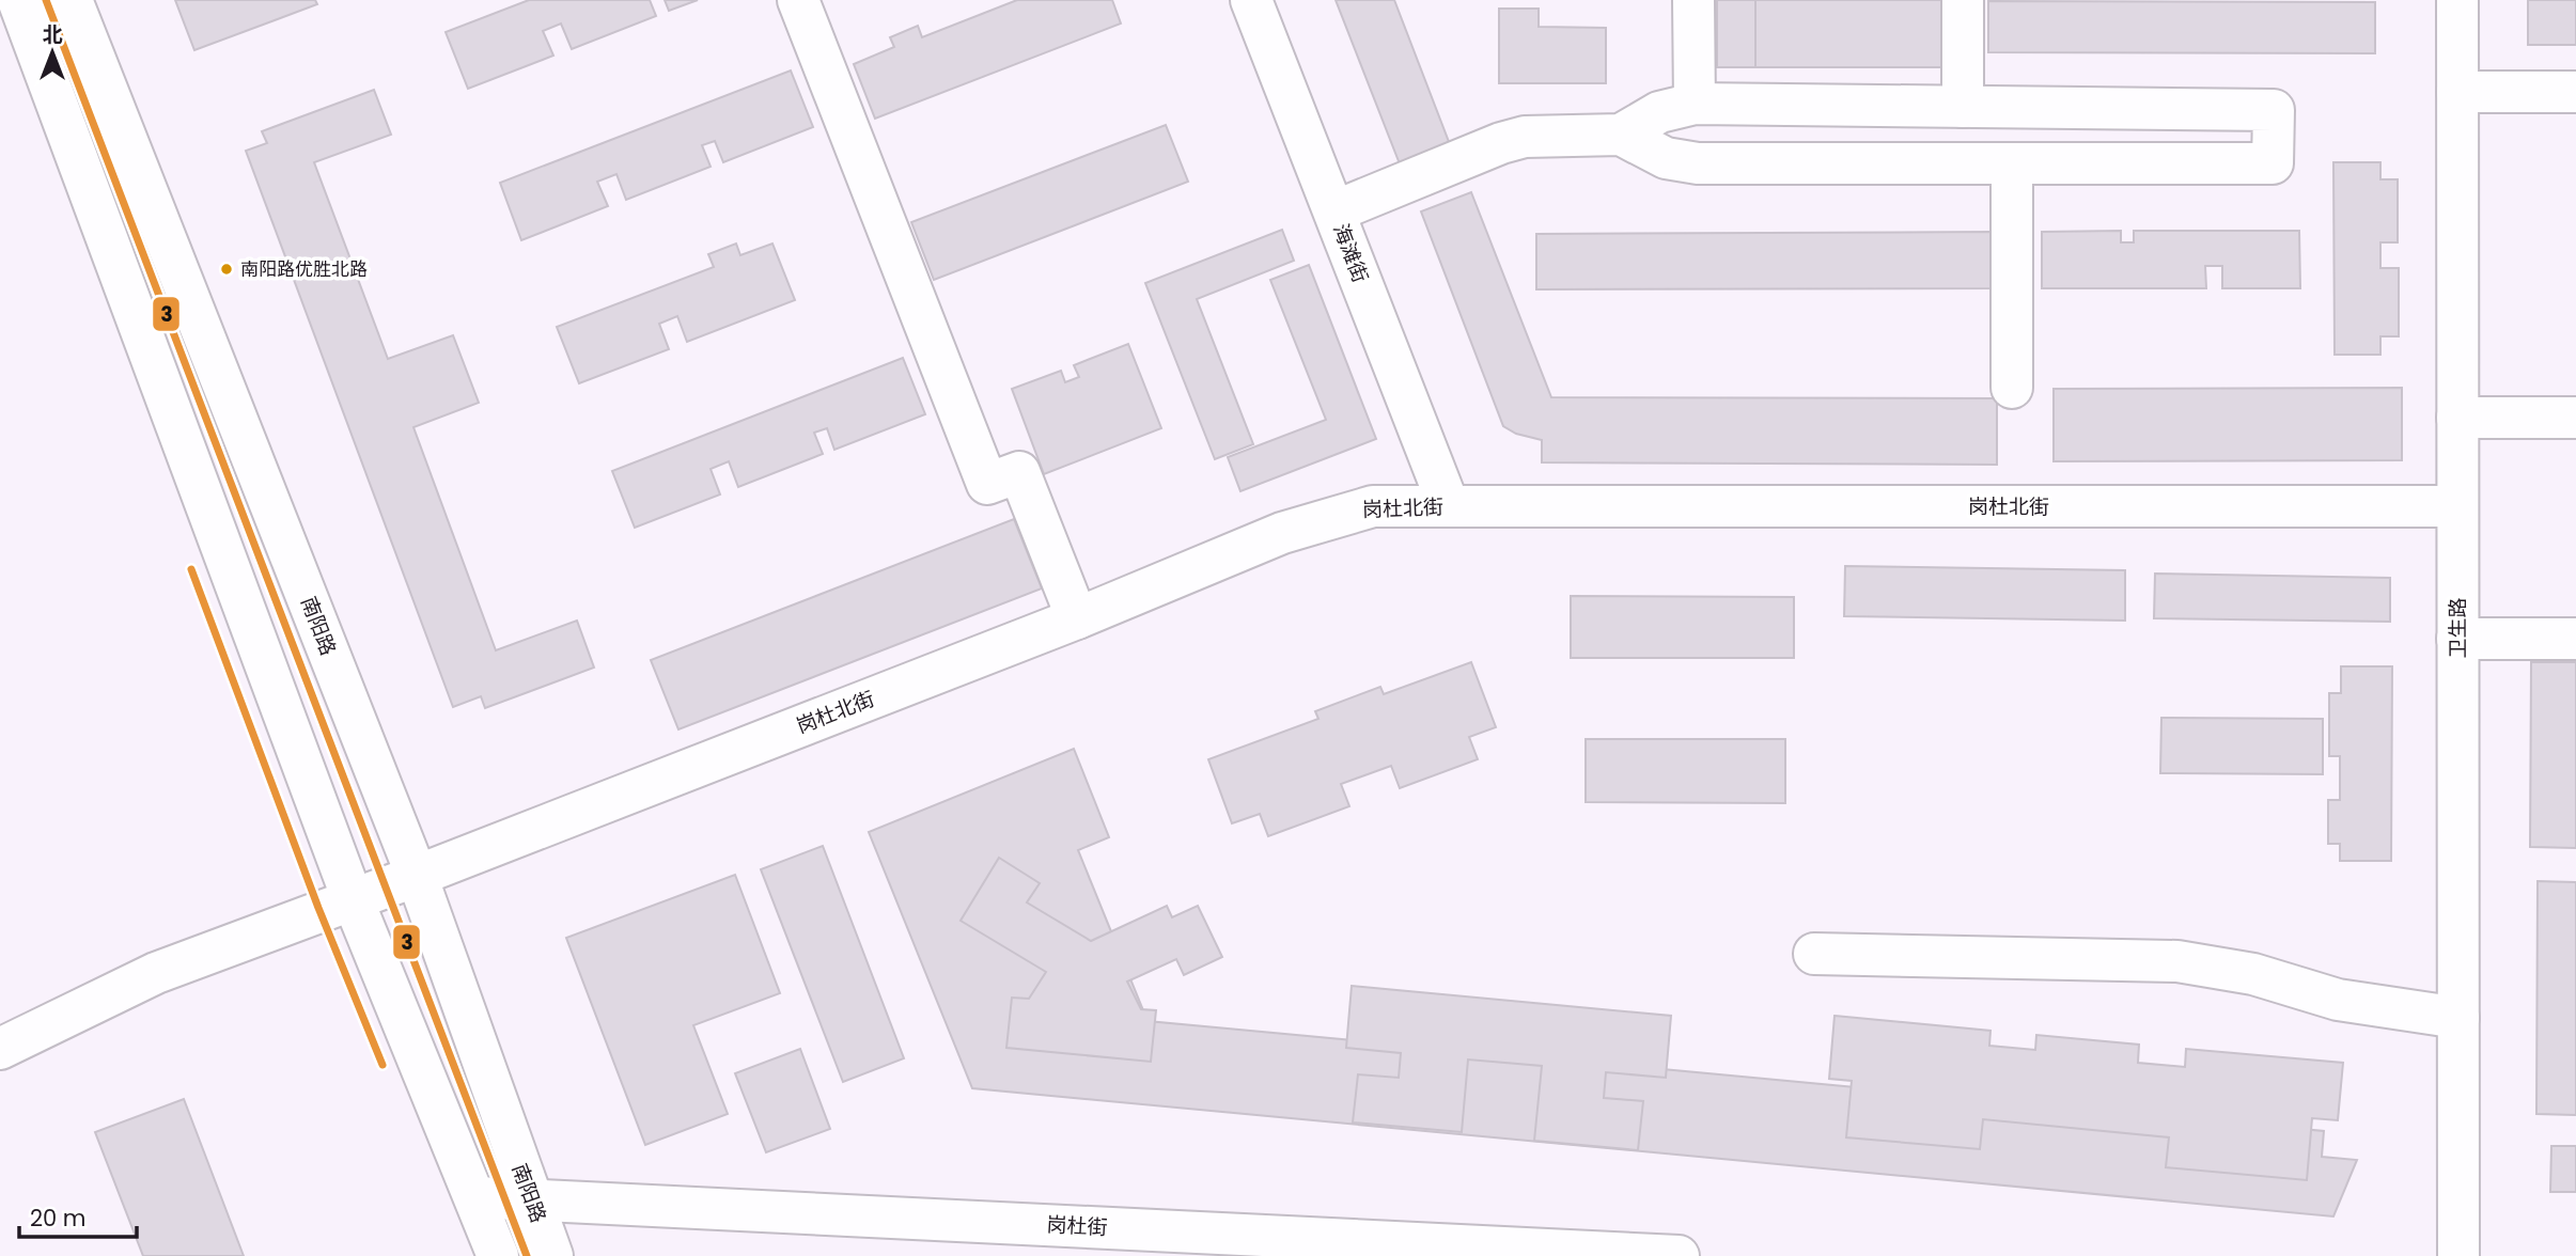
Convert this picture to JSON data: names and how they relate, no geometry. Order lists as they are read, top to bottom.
{
  "streets": {
    "street": [
      "海滩街",
      "岗杜北街",
      "南阳路",
      "卫生路",
      "岗杜街"
    ]
  },
  "crossings": [
    ["海滩街", "岗杜北街"],
    ["岗杜北街", "南阳路"],
    ["岗杜北街", "卫生路"],
    ["南阳路", "岗杜街"]
  ],
  "places": ["南阳路优胜北路"],
  "lines": ["transit line 3"],
  "scale_bar": "20 m",
  "north": "top"
}
